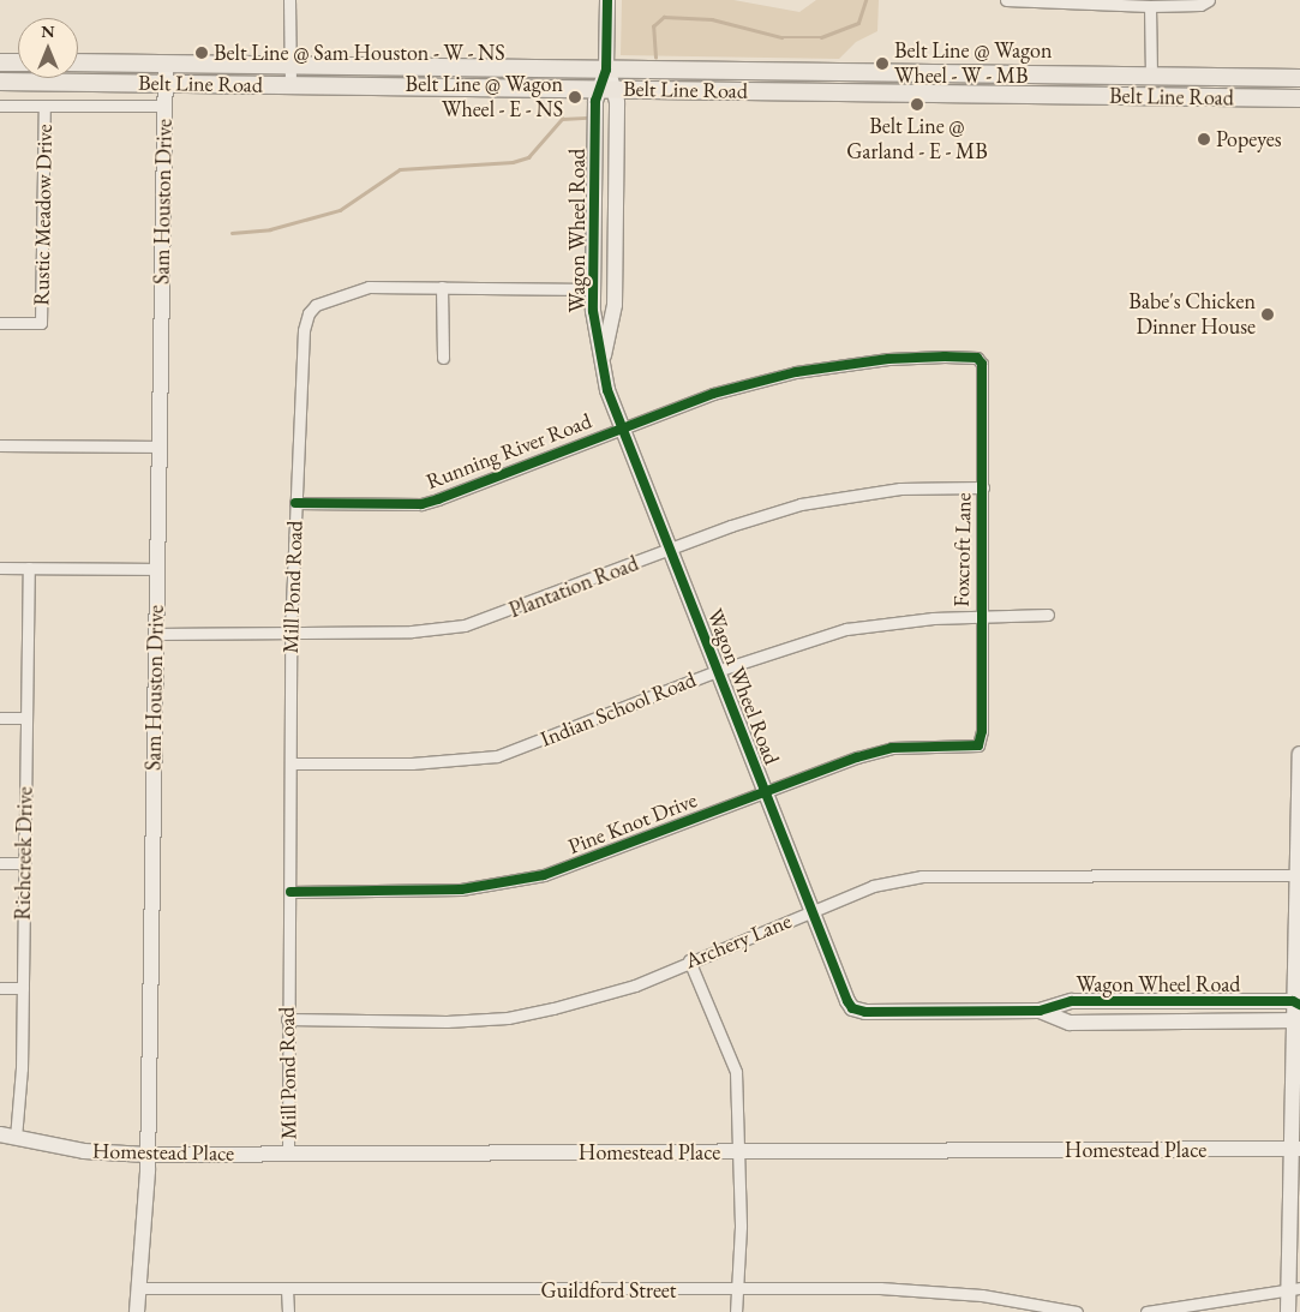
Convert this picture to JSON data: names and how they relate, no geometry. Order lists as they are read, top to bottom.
{
  "streets": {
    "main road": ["Belt Line Road"],
    "street": [
      "Sam Houston Drive",
      "Rustic Meadow Drive",
      "Wagon Wheel Road",
      "Running River Road",
      "Foxcroft Lane",
      "Mill Pond Road",
      "Plantation Road",
      "Indian School Road",
      "Pine Knot Drive",
      "Richcreek Drive",
      "Archery Lane",
      "Homestead Place",
      "Guildford Street"
    ]
  },
  "crossings": [
    ["Belt Line Road", "Sam Houston Drive"],
    ["Belt Line Road", "Wagon Wheel Road"],
    ["Sam Houston Drive", "Plantation Road"],
    ["Sam Houston Drive", "Homestead Place"],
    ["Sam Houston Drive", "Guildford Street"],
    ["Wagon Wheel Road", "Running River Road"],
    ["Wagon Wheel Road", "Mill Pond Road"],
    ["Wagon Wheel Road", "Plantation Road"],
    ["Wagon Wheel Road", "Indian School Road"],
    ["Wagon Wheel Road", "Pine Knot Drive"],
    ["Wagon Wheel Road", "Archery Lane"],
    ["Running River Road", "Foxcroft Lane"],
    ["Running River Road", "Mill Pond Road"],
    ["Foxcroft Lane", "Plantation Road"],
    ["Foxcroft Lane", "Indian School Road"],
    ["Foxcroft Lane", "Pine Knot Drive"],
    ["Mill Pond Road", "Plantation Road"],
    ["Mill Pond Road", "Indian School Road"],
    ["Mill Pond Road", "Pine Knot Drive"],
    ["Mill Pond Road", "Archery Lane"],
    ["Mill Pond Road", "Homestead Place"],
    ["Richcreek Drive", "Homestead Place"]
  ],
  "places": [
    "Belt Line @ Sam Houston - W - NS",
    "Belt Line @ Wagon Wheel - W - MB",
    "Belt Line @ Wagon Wheel - E - NS",
    "Belt Line @ Garland - E - MB",
    "Popeyes",
    "Babe's Chicken Dinner House"
  ],
  "north": "top"
}
